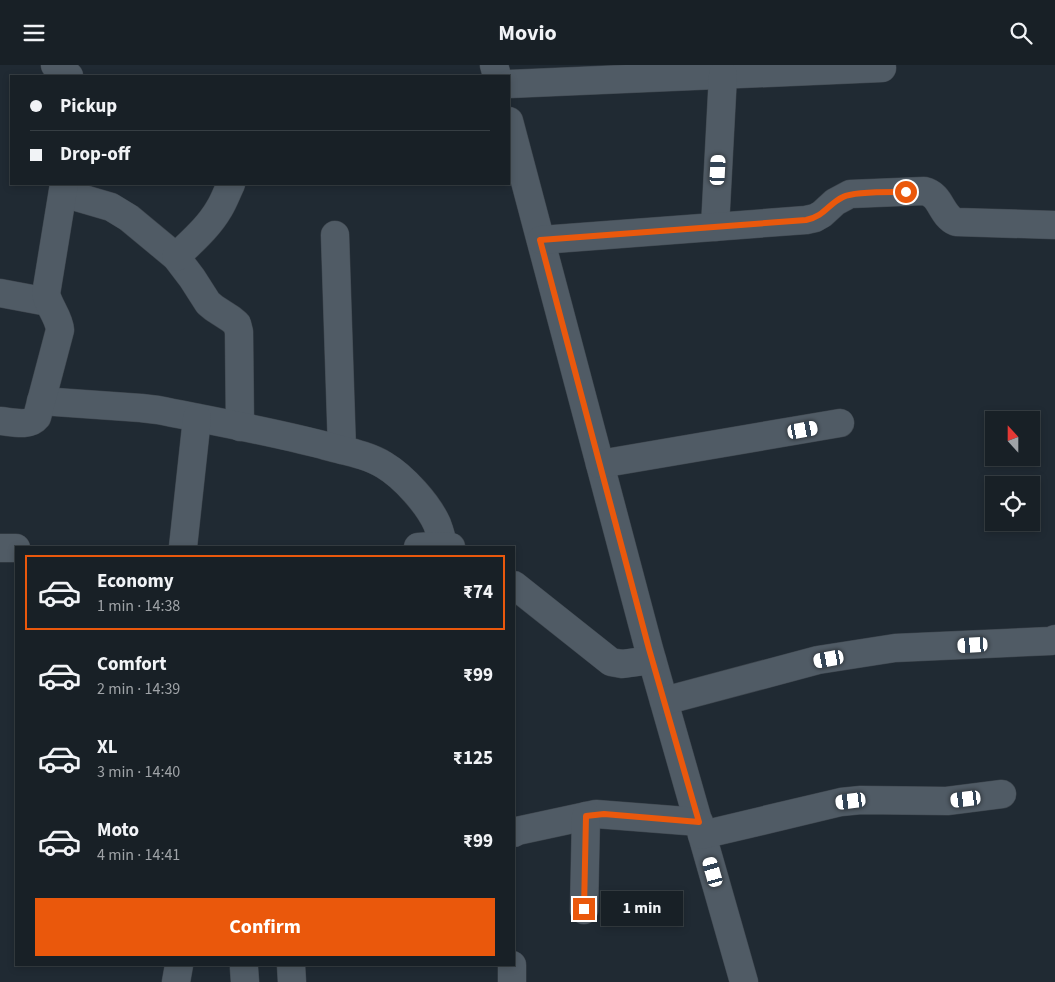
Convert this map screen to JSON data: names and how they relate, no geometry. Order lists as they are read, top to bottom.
{
  "north": "top",
  "page": {
    "header": "Movio",
    "banner": ["Pickup", "Drop-off"],
    "list": [
      {
        "name": "Economy",
        "note": "1 min · 14:38",
        "value": "₹74"
      },
      {
        "name": "Comfort",
        "note": "2 min · 14:39",
        "value": "₹99"
      },
      {
        "name": "XL",
        "note": "3 min · 14:40",
        "value": "₹125"
      },
      {
        "name": "Moto",
        "note": "4 min · 14:41",
        "value": "₹99"
      }
    ],
    "buttons": "Confirm",
    "bubble": "1 min"
  }
}
